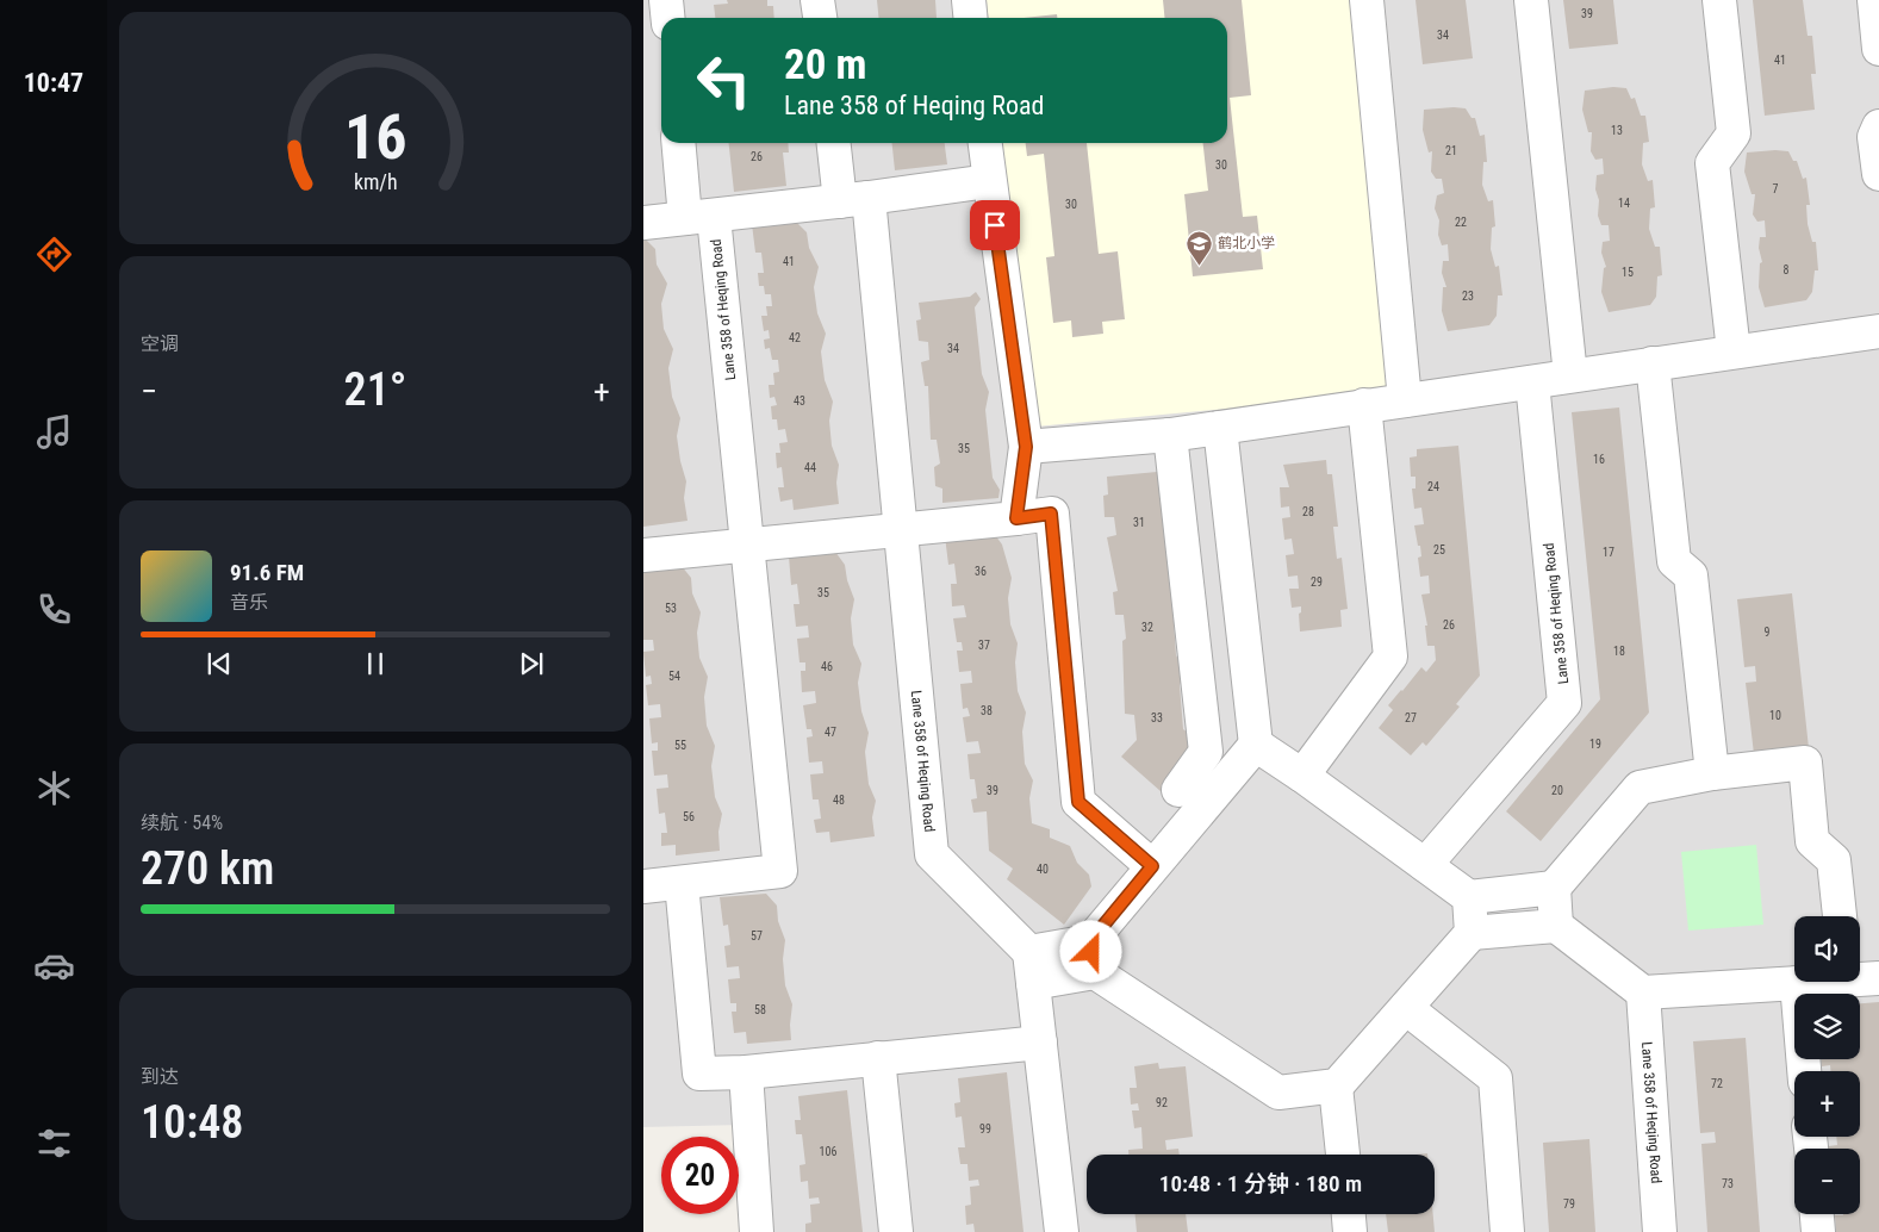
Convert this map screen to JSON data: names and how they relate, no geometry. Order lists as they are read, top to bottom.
{
  "streets": {
    "street": ["Lane 358 of Heqing Road"]
  },
  "places": {
    "school or university": ["鹤北小学"]
  },
  "house_numbers": [
    "39",
    "34",
    "41",
    "13",
    "21",
    "26",
    "30",
    "7",
    "14",
    "30",
    "22",
    "41",
    "8",
    "15",
    "23",
    "42",
    "34",
    "43",
    "35",
    "16",
    "44",
    "24",
    "28",
    "31",
    "25",
    "17",
    "36",
    "29",
    "35",
    "53",
    "26",
    "32",
    "9",
    "37",
    "18",
    "46",
    "54",
    "38",
    "10",
    "33",
    "27",
    "47",
    "19",
    "55",
    "39",
    "20",
    "48",
    "56",
    "40",
    "57",
    "58",
    "72",
    "92",
    "99",
    "106",
    "73",
    "79"
  ],
  "page": {
    "tabs": "10:47",
    "turn": ["20 m", "Lane 358 of Heqing Road"],
    "tile": [
      "空调",
      ["续航 · 54%", "270 km"],
      ["到达", "10:48"]
    ],
    "heat": ["−", "21°", "+"],
    "song": ["91.6 FM", "音乐"],
    "map_buttons": ["+", "−"],
    "limit": "20",
    "trip": "10:48 · 1 分钟 · 180 m",
    "gauge": ["16", "km/h"]
  }
}
